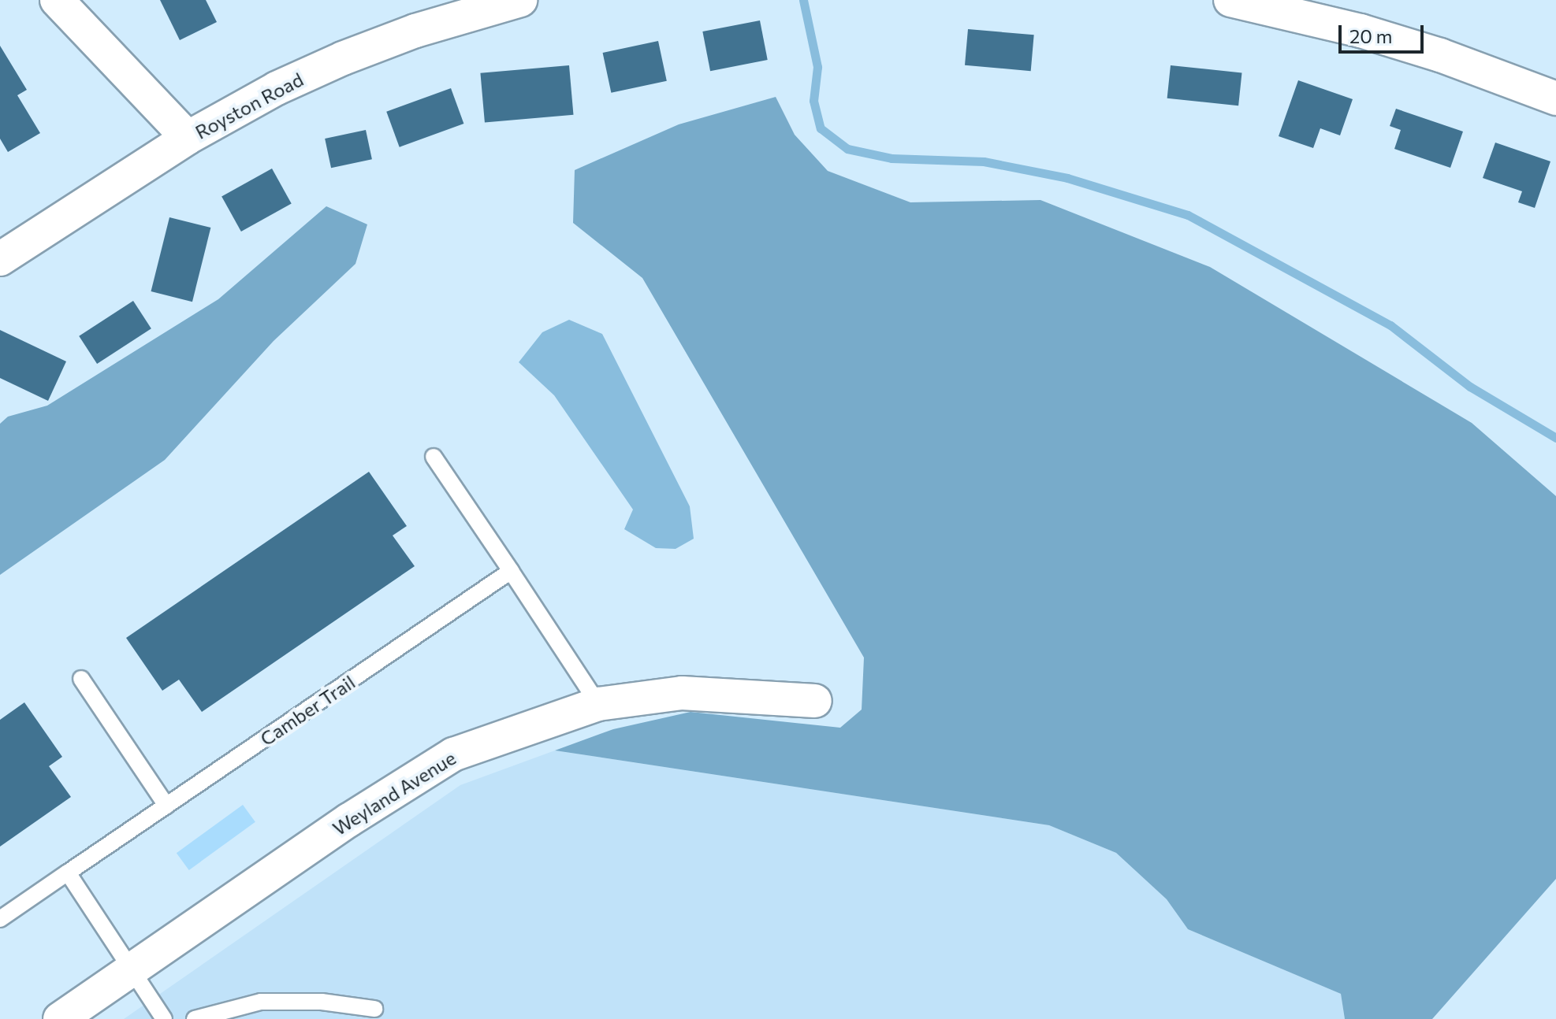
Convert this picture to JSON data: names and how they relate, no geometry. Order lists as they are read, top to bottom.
{
  "streets": {
    "street": ["Royston Road", "Weyland Avenue"],
    "lane": ["Camber Trail"]
  },
  "scale_bar": "20 m"
}
